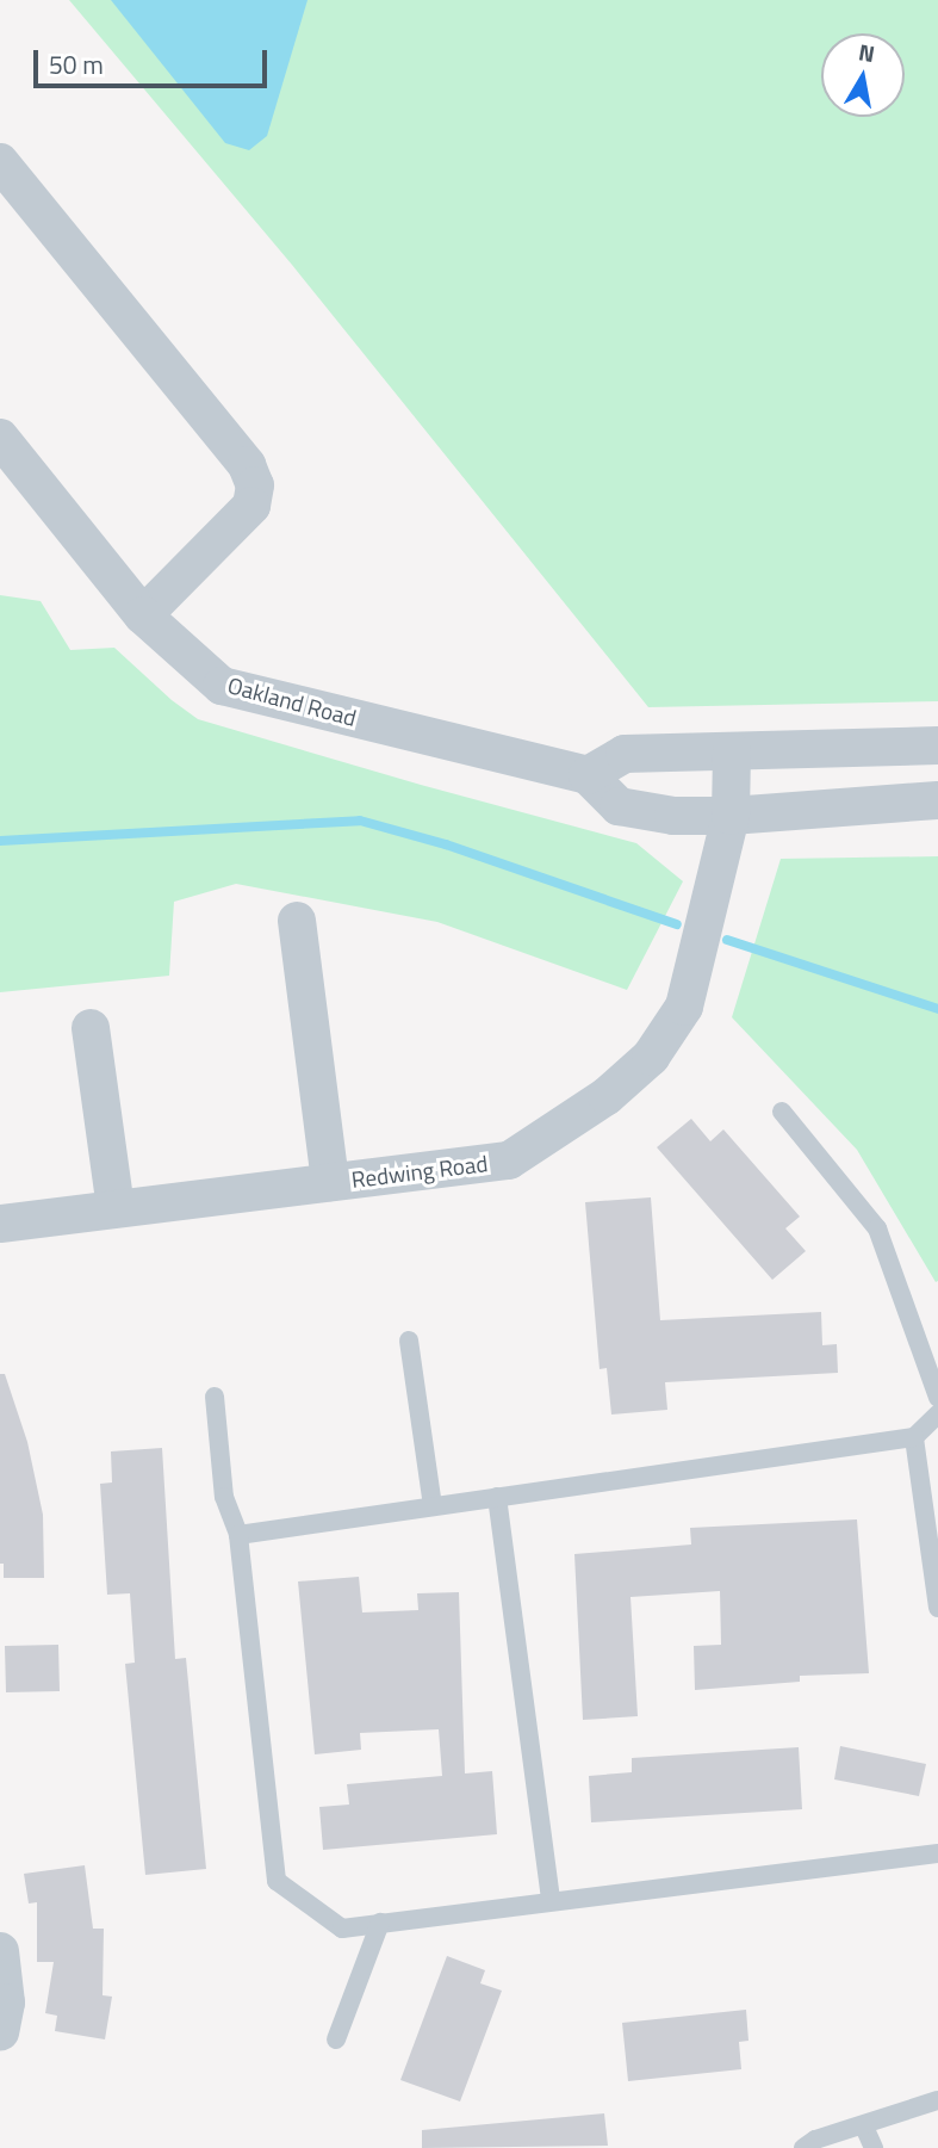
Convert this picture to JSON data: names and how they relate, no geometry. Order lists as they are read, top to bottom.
{
  "streets": {
    "street": ["Oakland Road", "Redwing Road"]
  },
  "scale_bar": "50 m",
  "north": "top"
}
